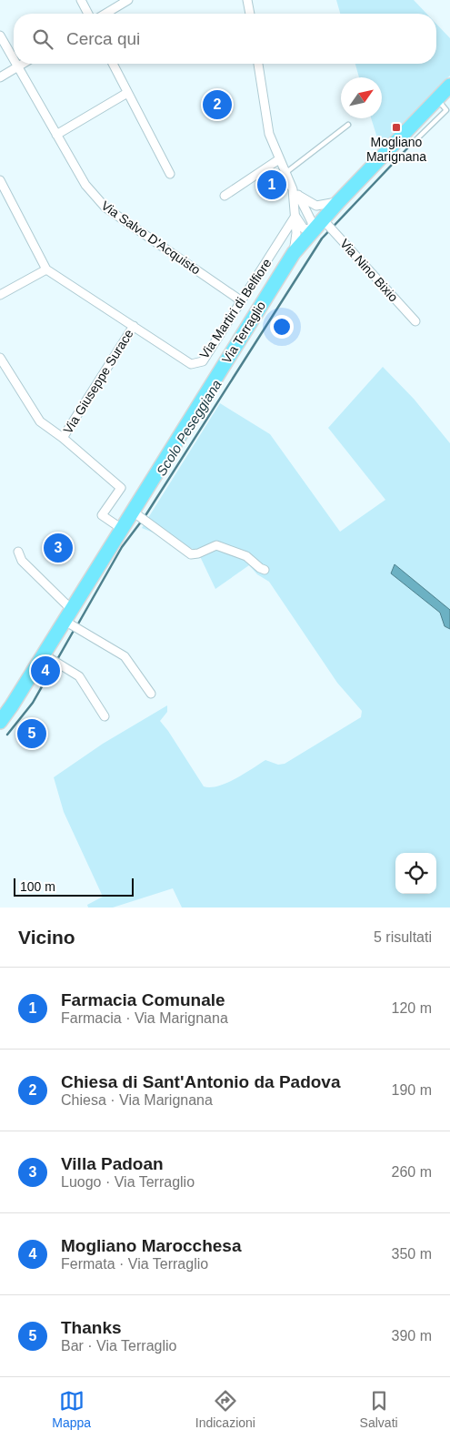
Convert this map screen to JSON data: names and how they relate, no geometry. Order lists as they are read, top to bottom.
{
  "streets": {
    "main road": ["Via Terraglio"],
    "street": [
      "Via Salvo D'Acquisto",
      "Via Nino Bixio",
      "Via Martiri di Belfiore",
      "Via Giuseppe Surace"
    ]
  },
  "crossings": [
    ["Via Salvo D'Acquisto", "Via Martiri di Belfiore"],
    ["Via Nino Bixio", "Via Terraglio"],
    ["Via Martiri di Belfiore", "Via Giuseppe Surace"]
  ],
  "water": ["Scolo Peseggiana"],
  "places": {
    "transit": ["Mogliano Marignana"]
  },
  "scale_bar": "100 m",
  "north": "top right",
  "page": {
    "search": "Cerca qui",
    "pins": [
      "2",
      "1",
      "3",
      "4",
      "5"
    ],
    "scale": "100 m",
    "heading": ["Vicino", "5 risultati"],
    "list": [
      {
        "mark": "1",
        "name": "Farmacia Comunale",
        "note": "Farmacia · Via Marignana",
        "value": "120 m"
      },
      {
        "mark": "2",
        "name": "Chiesa di Sant'Antonio da Padova",
        "note": "Chiesa · Via Marignana",
        "value": "190 m"
      },
      {
        "mark": "3",
        "name": "Villa Padoan",
        "note": "Luogo · Via Terraglio",
        "value": "260 m"
      },
      {
        "mark": "4",
        "name": "Mogliano Marocchesa",
        "note": "Fermata · Via Terraglio",
        "value": "350 m"
      },
      {
        "mark": "5",
        "name": "Thanks",
        "note": "Bar · Via Terraglio",
        "value": "390 m"
      }
    ],
    "nav": ["Mappa", "Indicazioni", "Salvati"]
  }
}
